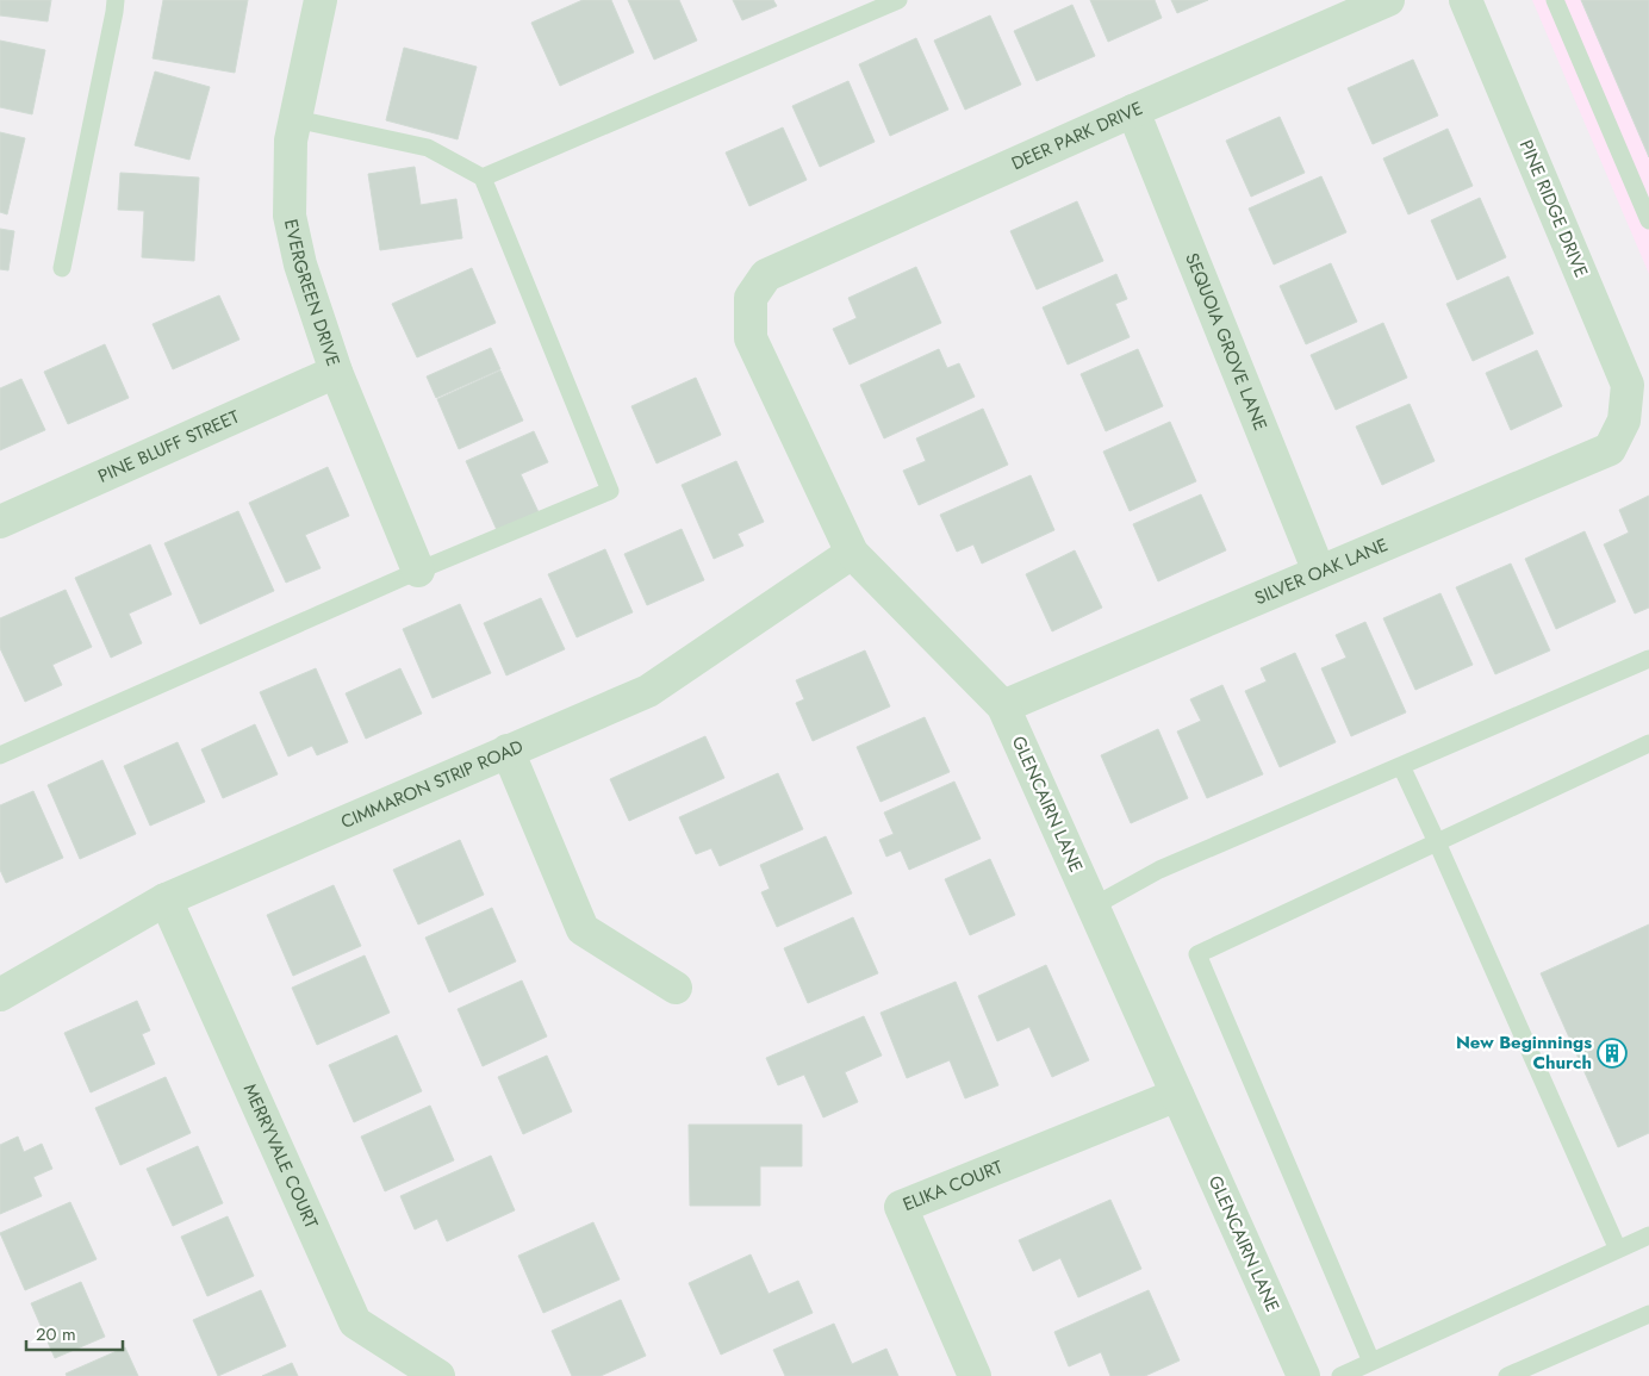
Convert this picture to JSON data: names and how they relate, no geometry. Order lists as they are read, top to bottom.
{
  "streets": {
    "street": [
      "DEER PARK DRIVE",
      "PINE RIDGE DRIVE",
      "EVERGREEN DRIVE",
      "SEQUOIA GROVE LANE",
      "PINE BLUFF STREET",
      "SILVER OAK LANE",
      "CIMMARON STRIP ROAD",
      "GLENCAIRN LANE",
      "MERRYVALE COURT",
      "ELIKA COURT"
    ]
  },
  "crossings": [
    ["DEER PARK DRIVE", "SEQUOIA GROVE LANE"],
    ["DEER PARK DRIVE", "GLENCAIRN LANE"],
    ["PINE RIDGE DRIVE", "SILVER OAK LANE"],
    ["EVERGREEN DRIVE", "PINE BLUFF STREET"],
    ["SEQUOIA GROVE LANE", "SILVER OAK LANE"],
    ["SILVER OAK LANE", "GLENCAIRN LANE"],
    ["CIMMARON STRIP ROAD", "GLENCAIRN LANE"],
    ["CIMMARON STRIP ROAD", "MERRYVALE COURT"],
    ["GLENCAIRN LANE", "ELIKA COURT"]
  ],
  "places": {
    "building": ["New Beginnings Church"]
  },
  "scale_bar": "20 m"
}
